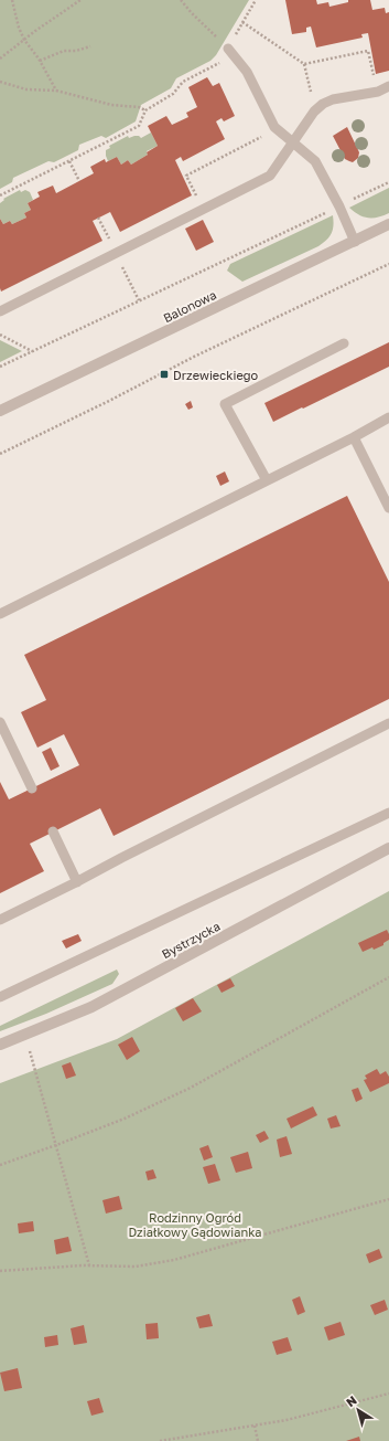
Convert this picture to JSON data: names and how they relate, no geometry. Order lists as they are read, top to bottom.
{
  "streets": {
    "street": ["Balonowa", "Bystrzycka"]
  },
  "parks": ["Rodzinny Ogród Działkowy Gądowianka"],
  "places": {
    "transit": ["Drzewieckiego"]
  },
  "north": "top left"
}
